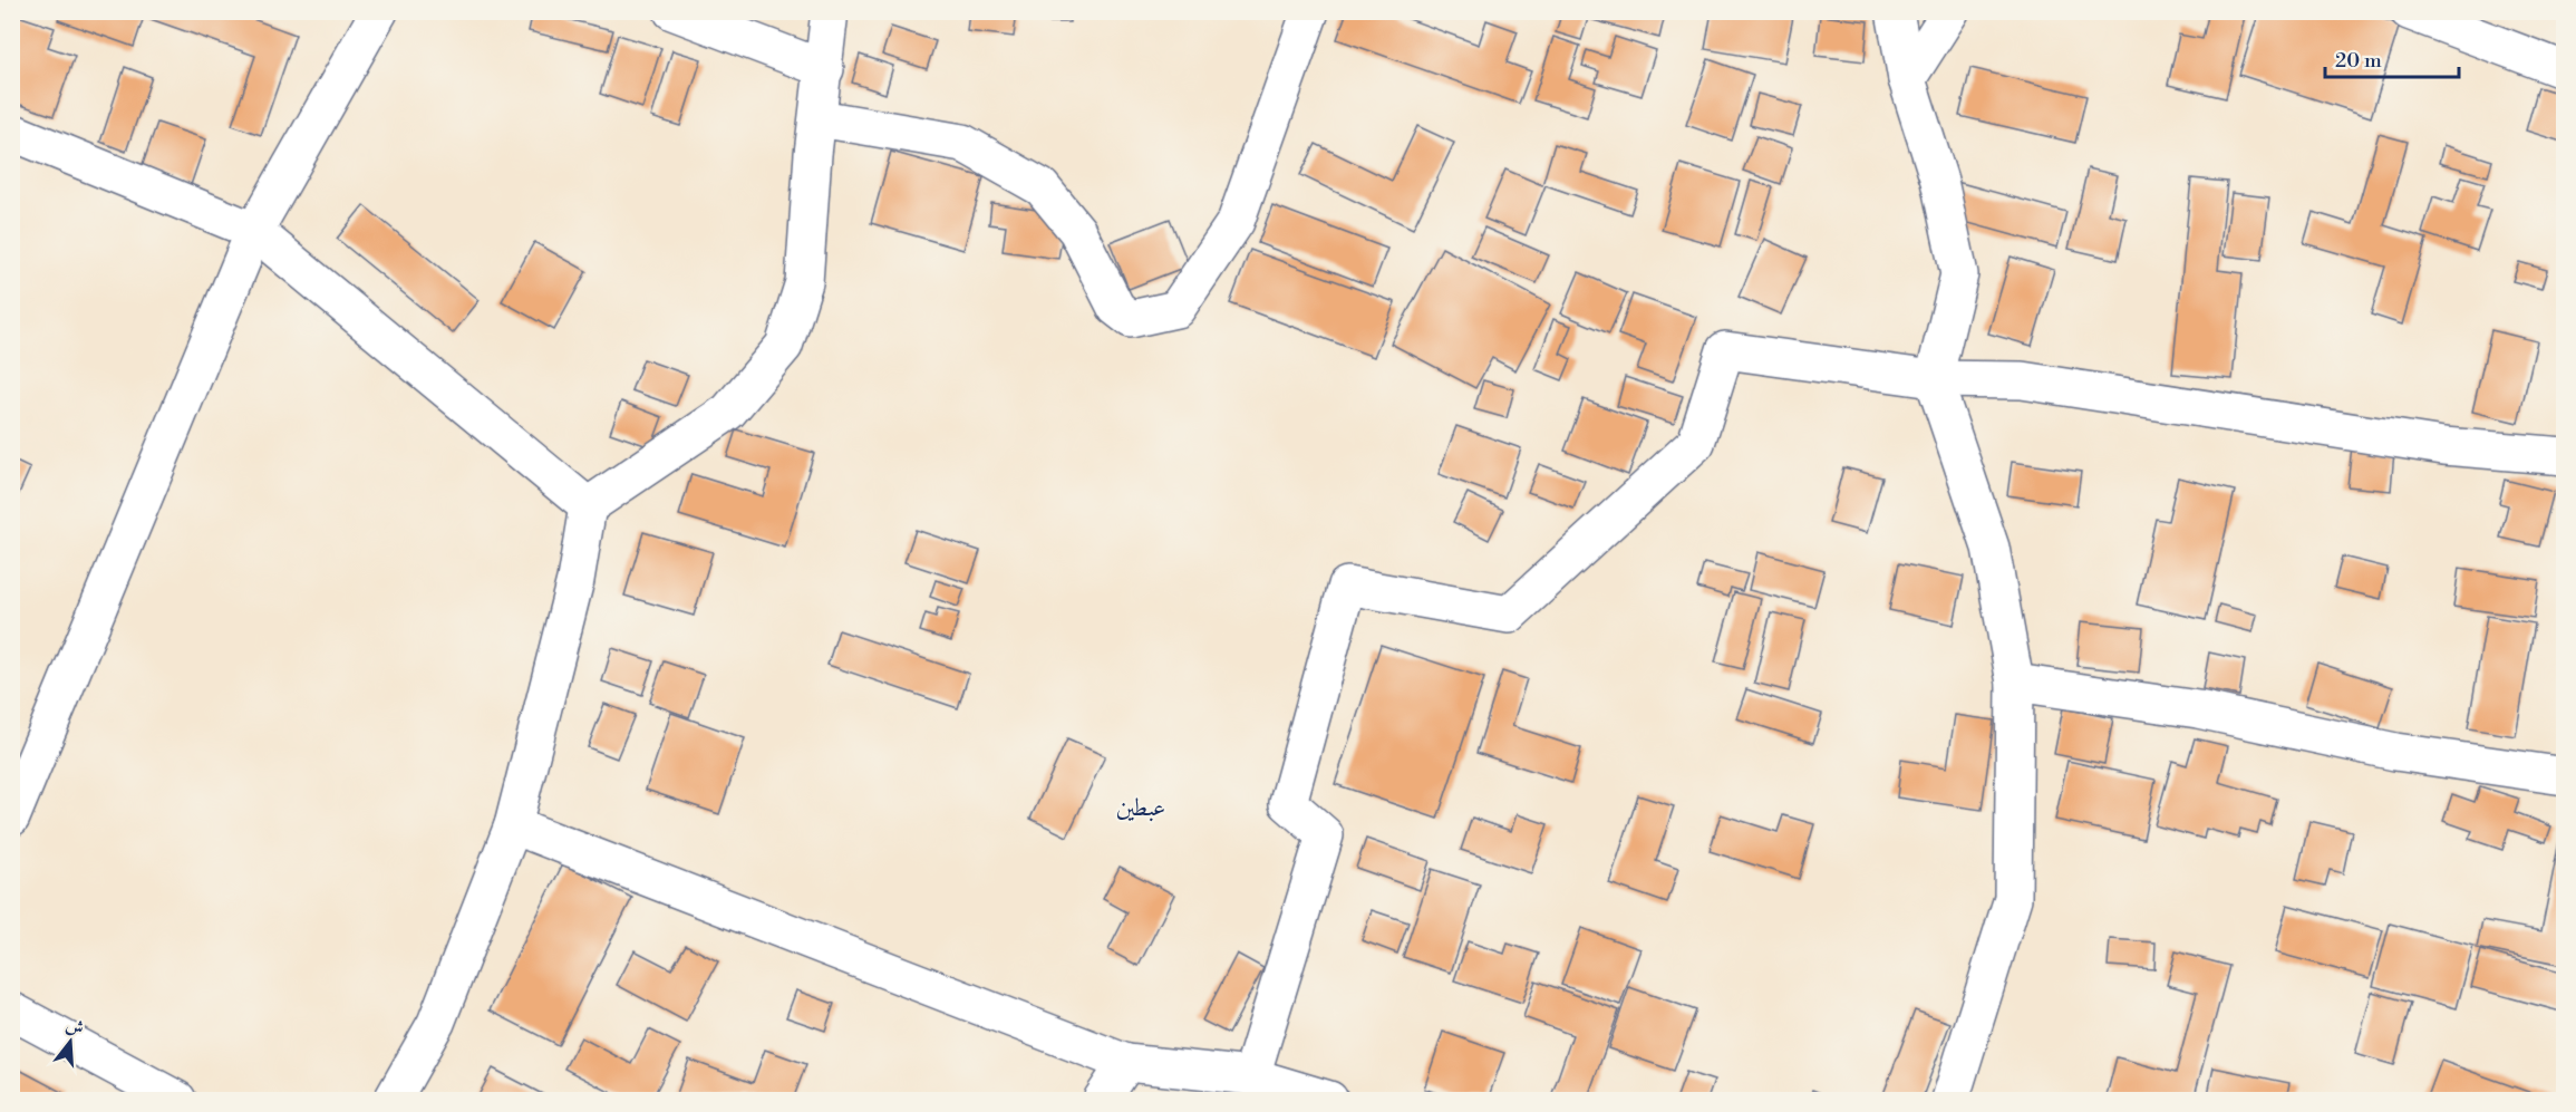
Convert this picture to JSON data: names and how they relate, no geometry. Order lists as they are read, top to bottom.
{
  "districts": ["عبطين"],
  "scale_bar": "20 m",
  "north": "top"
}
